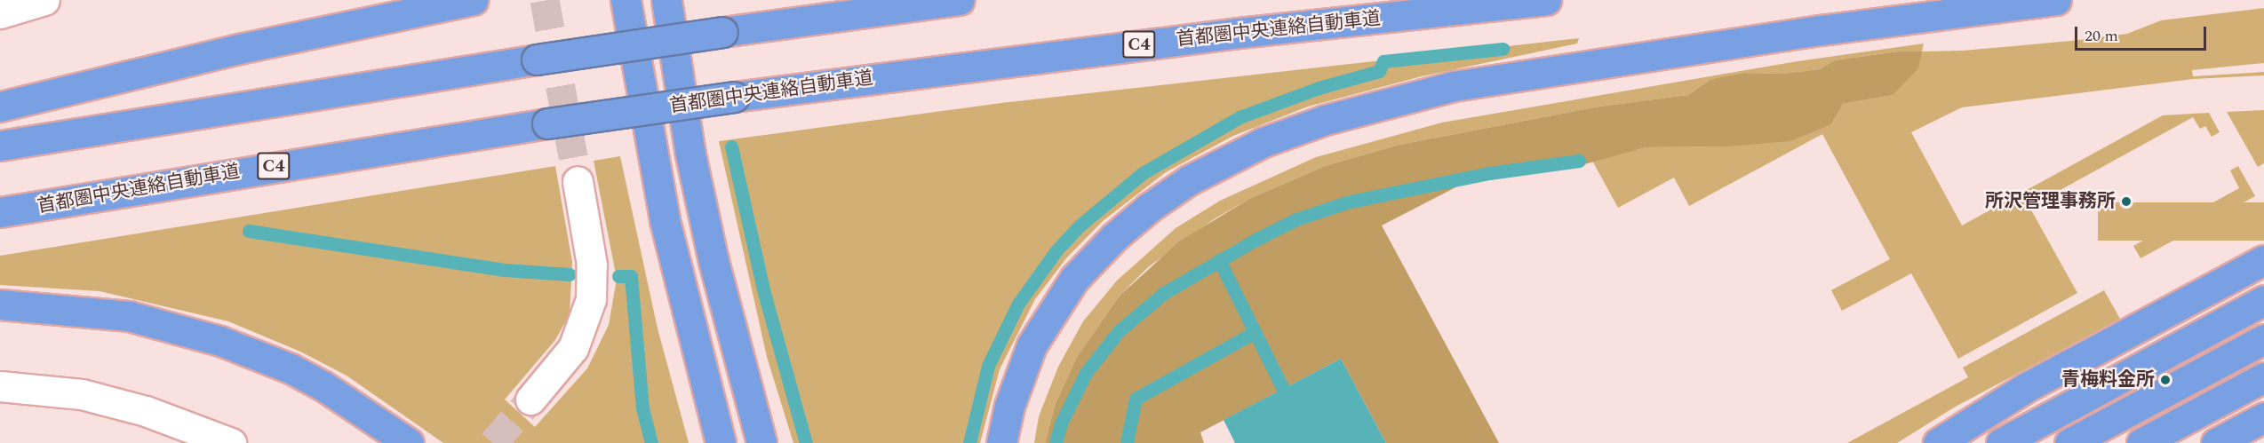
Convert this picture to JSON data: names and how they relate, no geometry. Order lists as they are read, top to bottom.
{
  "streets": {
    "highway": ["首都圏中央連絡自動車道", "C4"]
  },
  "places": ["所沢管理事務所", "青梅料金所"],
  "scale_bar": "20 m"
}
